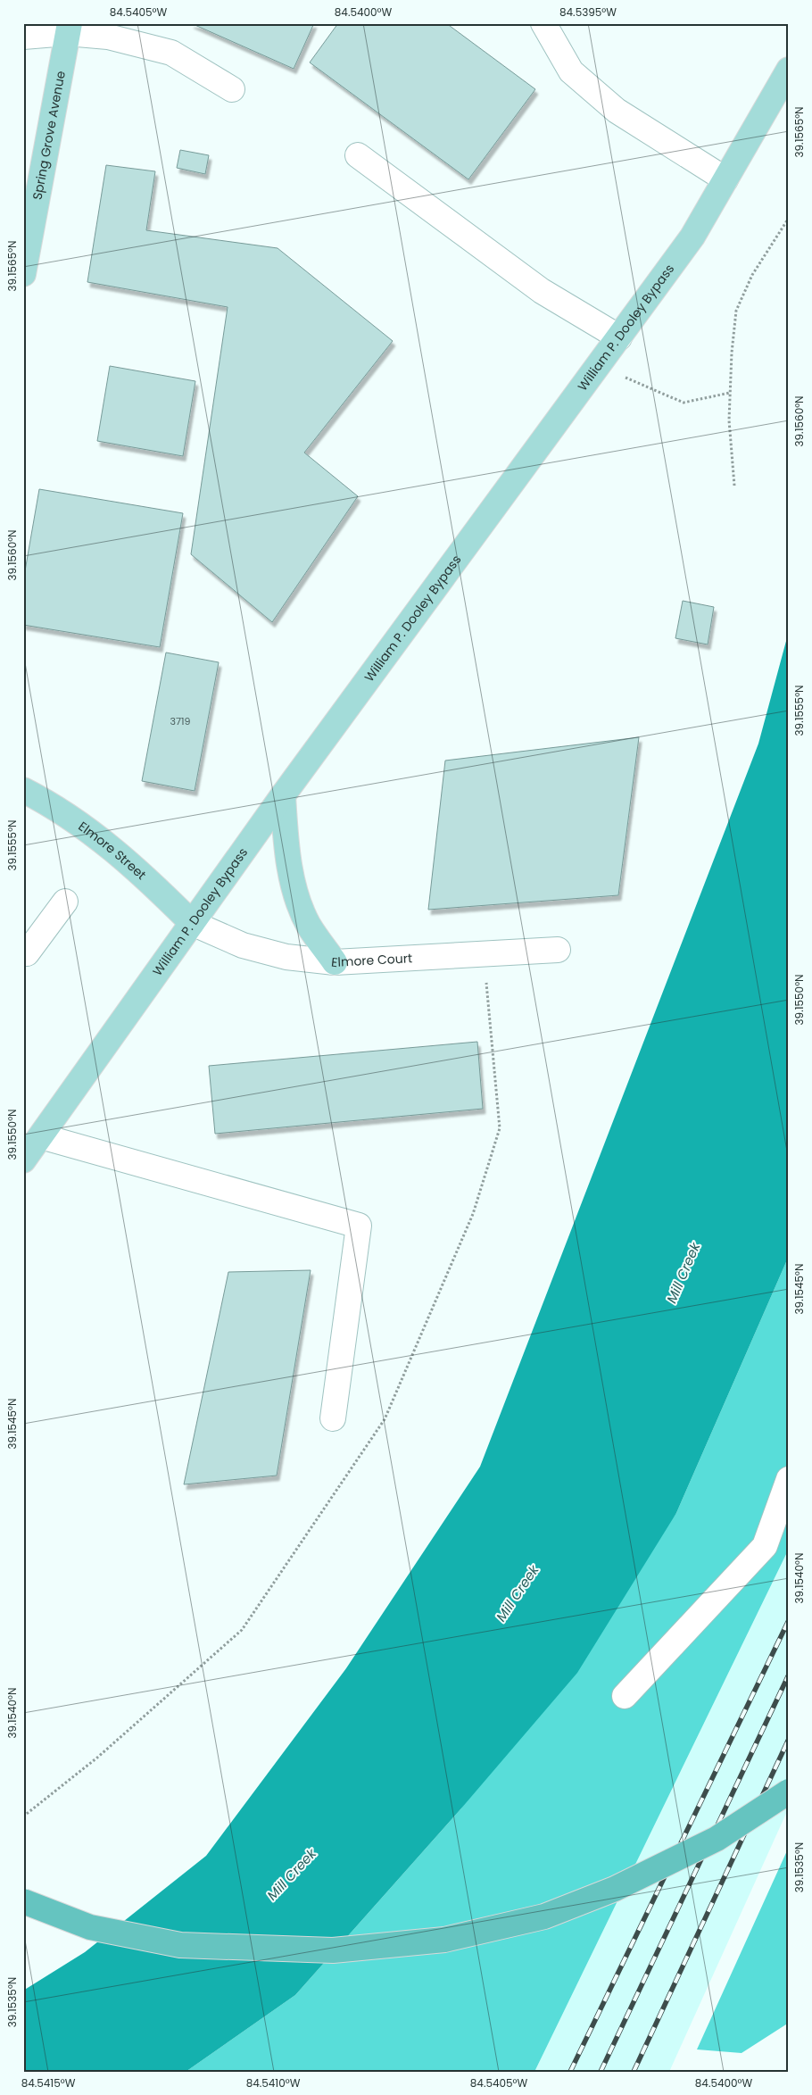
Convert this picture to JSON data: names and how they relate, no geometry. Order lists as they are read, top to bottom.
{
  "streets": {
    "main road": ["Spring Grove Avenue", "William P. Dooley Bypass", "Elmore Street"],
    "street": ["Elmore Court"]
  },
  "crossings": [
    ["William P. Dooley Bypass", "Elmore Street"],
    ["William P. Dooley Bypass", "Elmore Court"],
    ["Elmore Street", "Elmore Court"]
  ],
  "water": ["Mill Creek"],
  "house_numbers": ["3719"],
  "coordinates": [
    "84.5405°W",
    "84.5400°W",
    "84.5395°W",
    "39.1565°N",
    "39.1560°N",
    "39.1555°N",
    "39.1550°N",
    "39.1545°N",
    "39.1540°N",
    "39.1535°N",
    "84.5415°W",
    "84.5410°W"
  ]
}
